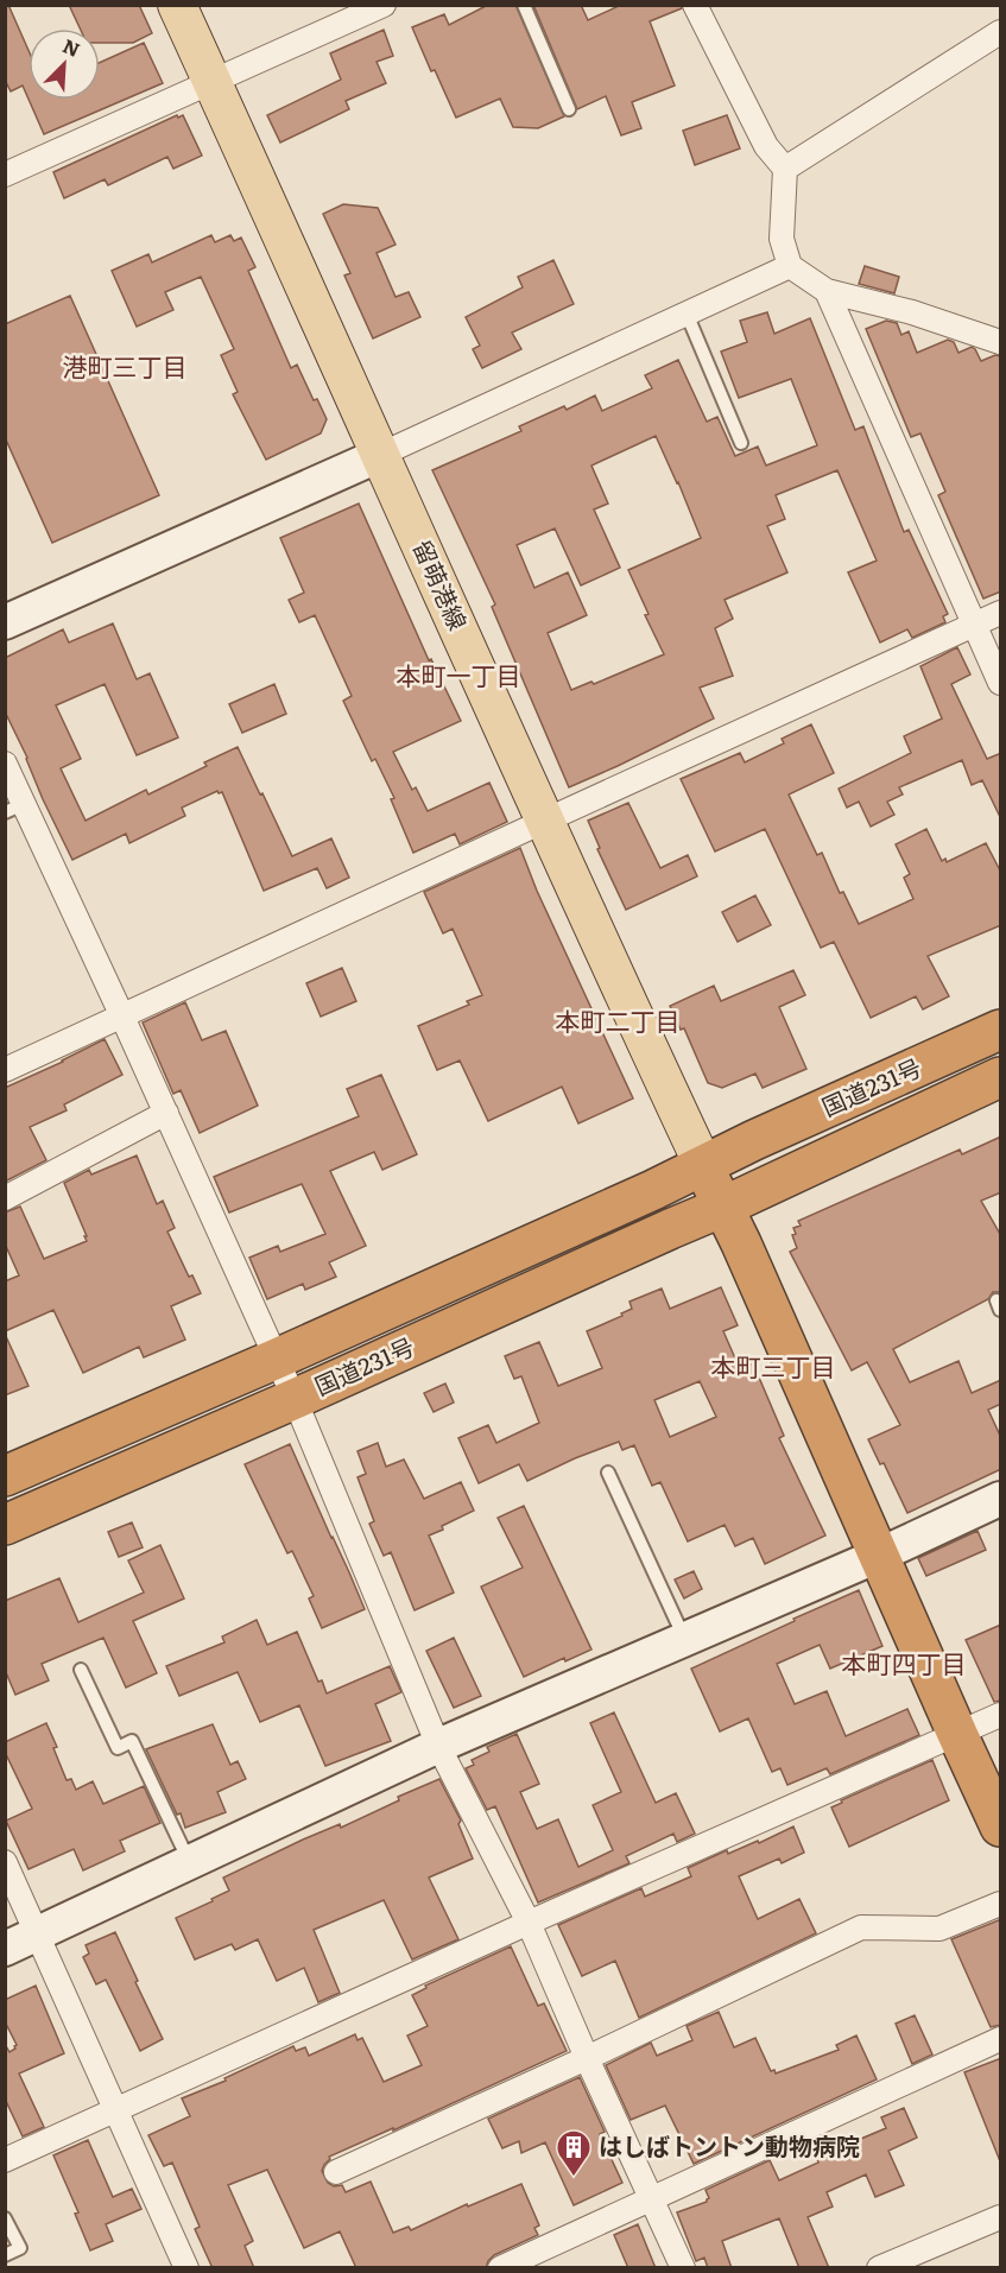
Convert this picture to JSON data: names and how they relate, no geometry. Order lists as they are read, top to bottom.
{
  "streets": {
    "highway": ["国道231号"],
    "main road": ["留萌港線"]
  },
  "crossings": [
    ["留萌港線", "国道231号"]
  ],
  "districts": [
    "港町三丁目",
    "本町一丁目",
    "本町二丁目",
    "本町三丁目",
    "本町四丁目"
  ],
  "places": {
    "building": ["はしばトントン動物病院"]
  },
  "north": "top right"
}
